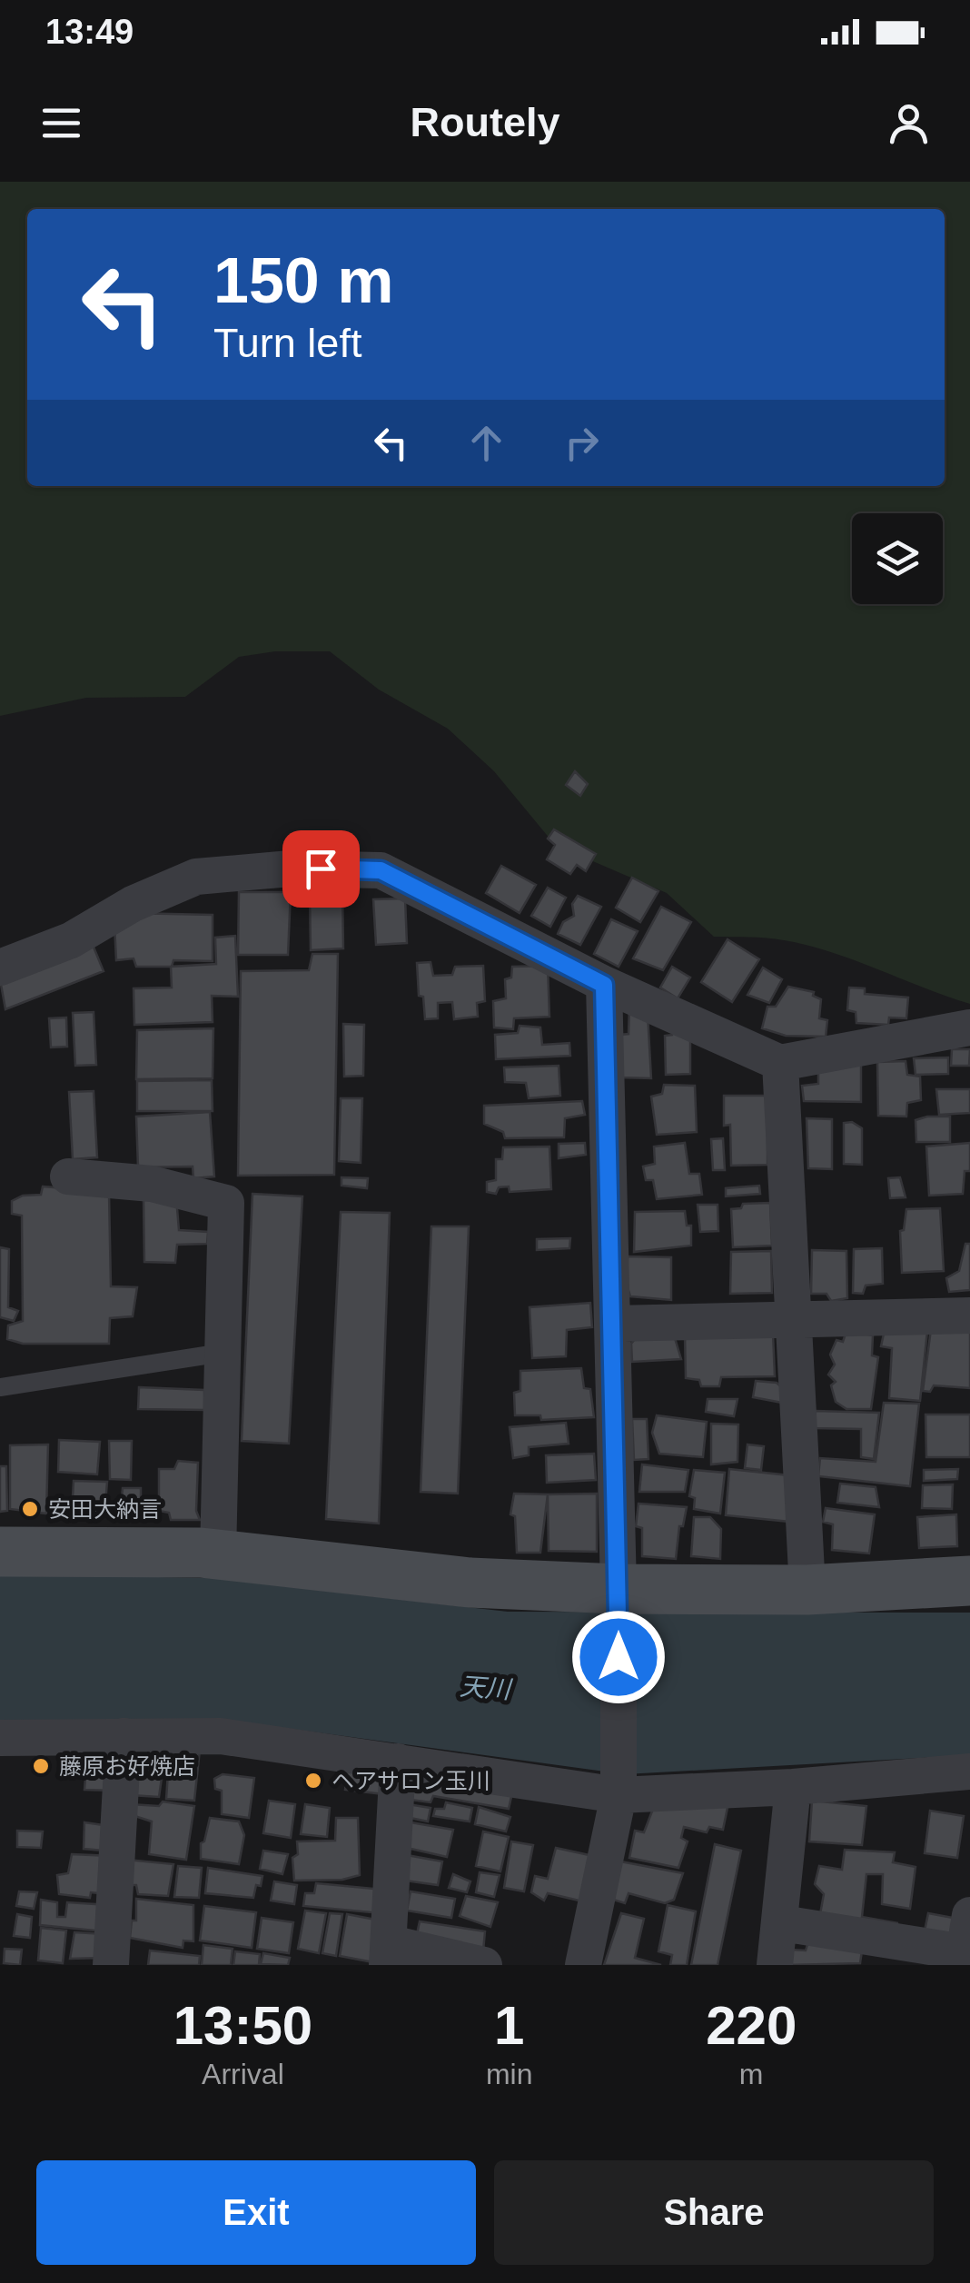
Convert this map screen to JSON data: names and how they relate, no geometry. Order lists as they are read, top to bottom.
{
  "water": ["天川"],
  "places": ["安田大納言", "藤原お好焼店", "ヘアサロン玉川"],
  "page": {
    "status": "13:49",
    "header": "Routely",
    "turn": ["150 m", "Turn left"],
    "eta": [
      "13:50",
      "Arrival",
      "1",
      "min",
      "220",
      "m"
    ],
    "buttons": ["Exit", "Share"]
  }
}
